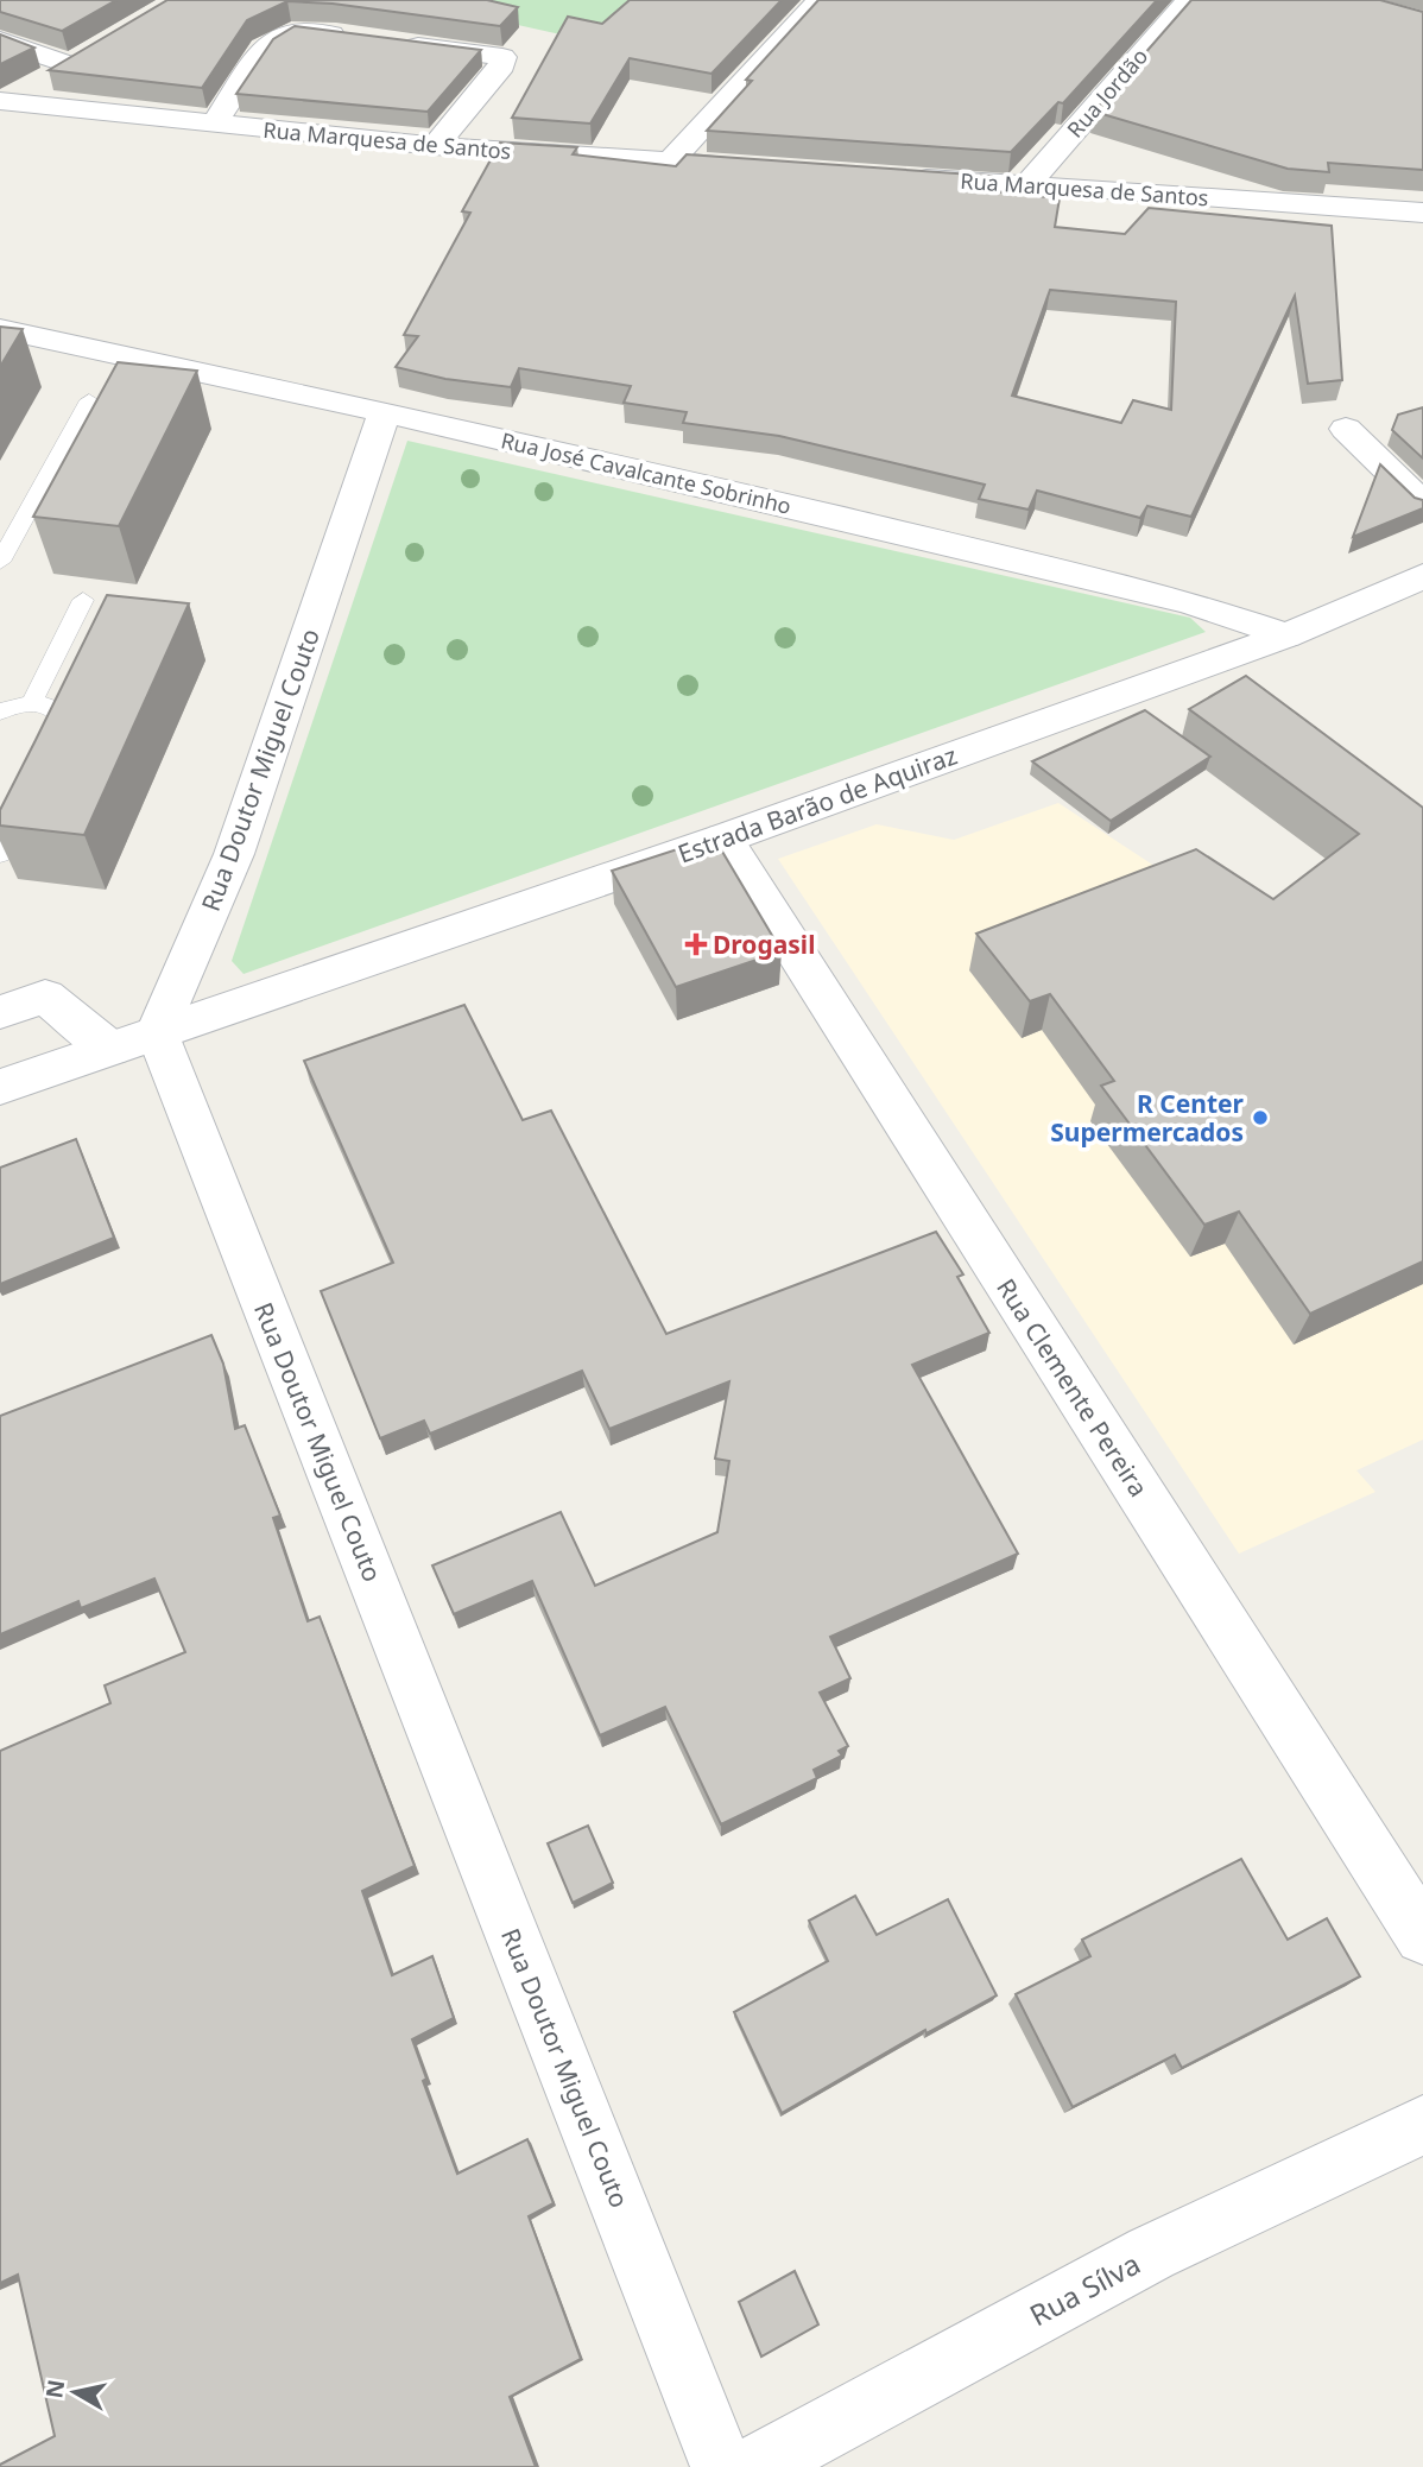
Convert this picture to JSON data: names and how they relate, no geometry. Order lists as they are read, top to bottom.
{
  "streets": {
    "street": [
      "Rua Jordão",
      "Rua Marquesa de Santos",
      "Rua José Cavalcante Sobrinho",
      "Rua Doutor Miguel Couto",
      "Estrada Barão de Aquiraz",
      "Rua Clemente Pereira",
      "Rua Sílva"
    ]
  },
  "crossings": [
    ["Rua Jordão", "Rua Marquesa de Santos"],
    ["Rua José Cavalcante Sobrinho", "Rua Doutor Miguel Couto"],
    ["Rua José Cavalcante Sobrinho", "Estrada Barão de Aquiraz"],
    ["Rua Doutor Miguel Couto", "Estrada Barão de Aquiraz"],
    ["Estrada Barão de Aquiraz", "Rua Clemente Pereira"]
  ],
  "places": {
    "health": ["Drogasil"],
    "other": ["R Center Supermercados"]
  },
  "north": "left"
}
